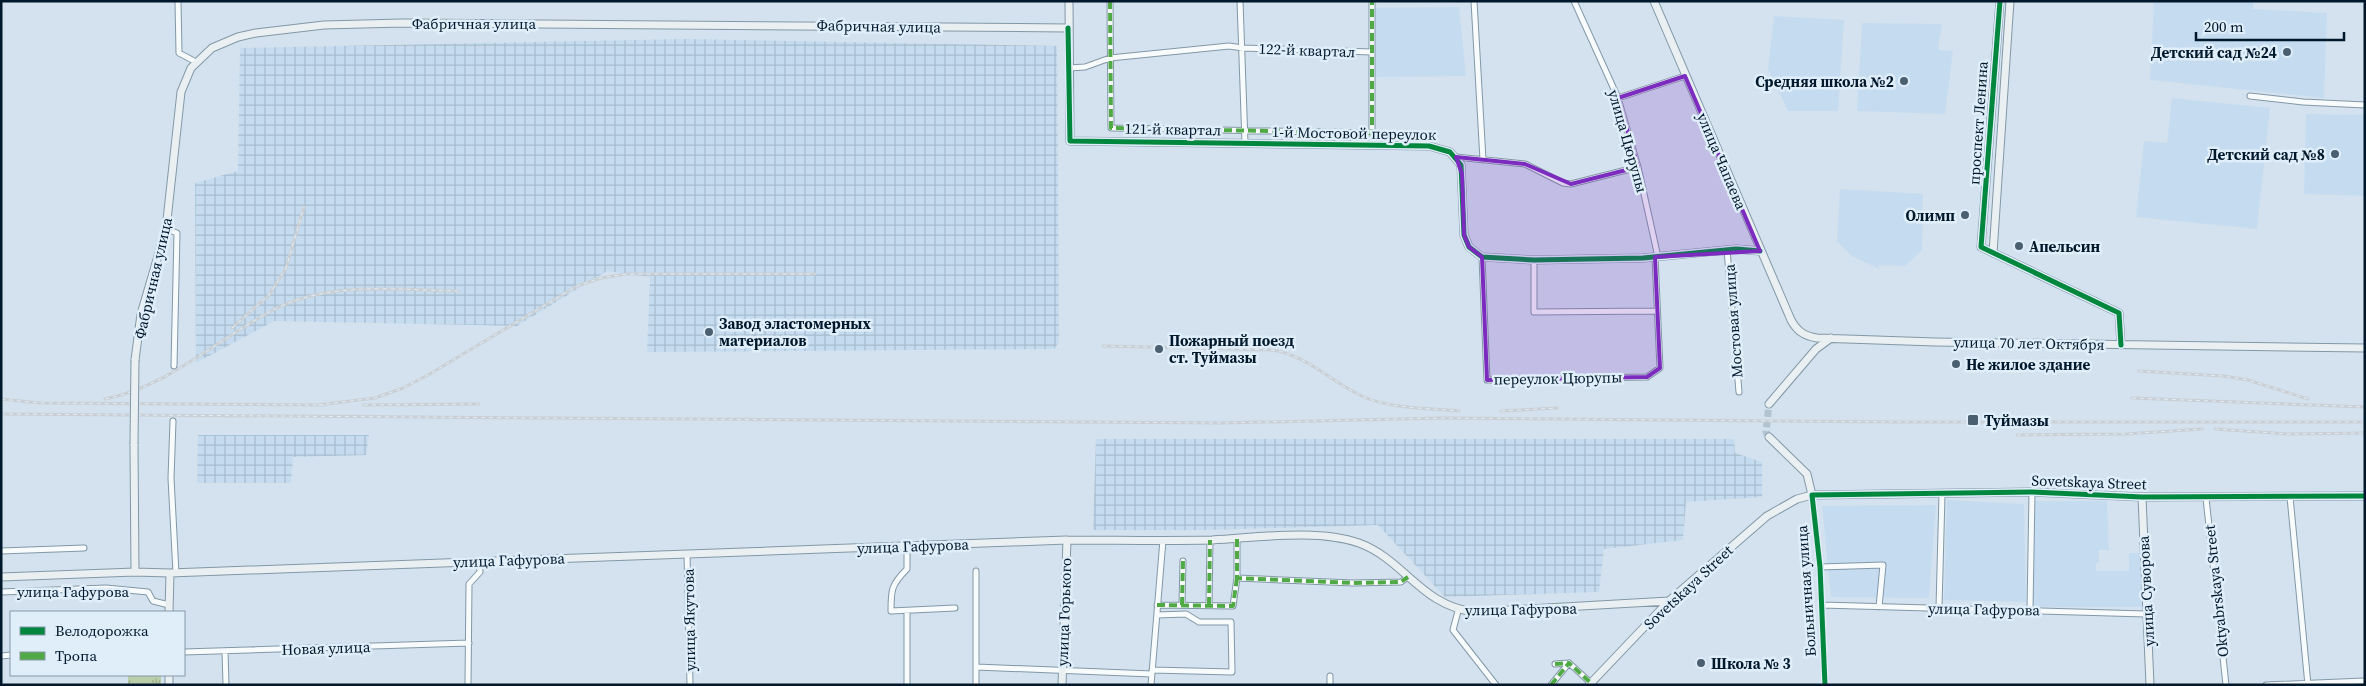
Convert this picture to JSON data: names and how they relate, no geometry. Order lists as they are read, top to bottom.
{
  "streets": {
    "main road": [
      "Фабричная улица",
      "проспект Ленина",
      "1-й Мостовой переулок",
      "улица Чапаева",
      "улица 70 лет Октября",
      "Sovetskaya Street",
      "улица Гафурова",
      "улица Суворова",
      "улица Горького"
    ],
    "street": [
      "122-й квартал",
      "121-й квартал",
      "улица Цюрупы",
      "Мостовая улица",
      "переулок Цюрупы",
      "Больничная улица",
      "Oktyabrskaya Street",
      "улица Якутова",
      "Новая улица"
    ]
  },
  "crossings": [
    ["Фабричная улица", "улица Гафурова"],
    ["122-й квартал", "121-й квартал"],
    ["улица Цюрупы", "переулок Цюрупы"],
    ["улица Чапаева", "улица 70 лет Октября"],
    ["Sovetskaya Street", "улица Гафурова"],
    ["Sovetskaya Street", "Больничная улица"],
    ["Sovetskaya Street", "улица Суворова"],
    ["Sovetskaya Street", "Oktyabrskaya Street"],
    ["улица Гафурова", "Больничная улица"],
    ["улица Гафурова", "улица Суворова"],
    ["улица Гафурова", "улица Горького"],
    ["улица Гафурова", "улица Якутова"]
  ],
  "places": {
    "other": [
      "Детский сад №24",
      "Средняя школа №2",
      "Детский сад №8",
      "Олимп",
      "Апельсин",
      "Завод эластомерных материалов",
      "Пожарный поезд ст. Туймазы",
      "Не жилое здание",
      "Школа № 3"
    ],
    "transit": ["Туймазы"]
  },
  "legend": ["Велодорожка", "Тропа"],
  "scale_bar": "200 m"
}
